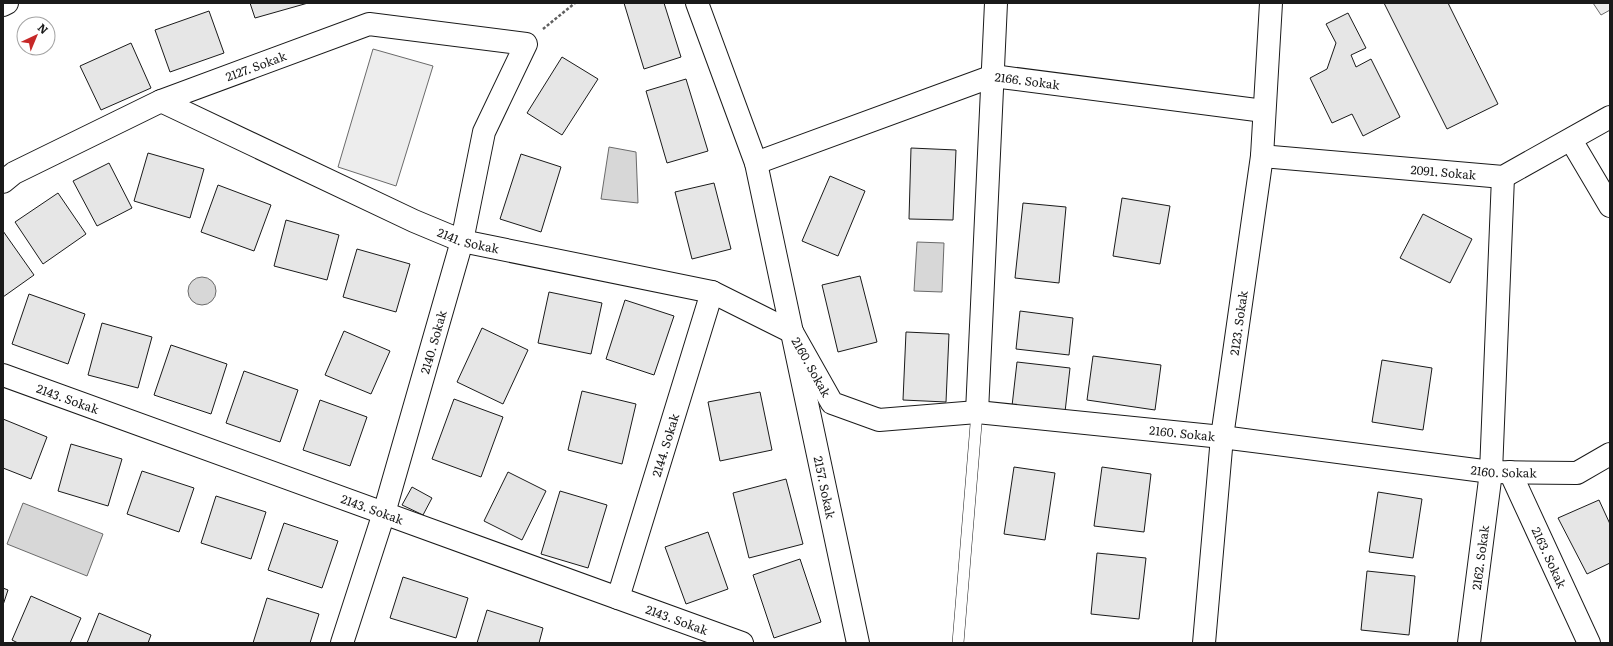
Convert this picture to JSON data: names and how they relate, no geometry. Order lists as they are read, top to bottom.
{
  "streets": {
    "street": [
      "2127. Sokak",
      "2166. Sokak",
      "2091. Sokak",
      "2141. Sokak",
      "2123. Sokak",
      "2140. Sokak",
      "2160. Sokak",
      "2143. Sokak",
      "2144. Sokak",
      "2157. Sokak",
      "2162. Sokak",
      "2163. Sokak"
    ]
  },
  "crossings": [
    ["2127. Sokak", "2141. Sokak"],
    ["2127. Sokak", "2140. Sokak"],
    ["2166. Sokak", "2123. Sokak"],
    ["2166. Sokak", "2157. Sokak"],
    ["2091. Sokak", "2123. Sokak"],
    ["2091. Sokak", "2162. Sokak"],
    ["2141. Sokak", "2140. Sokak"],
    ["2141. Sokak", "2160. Sokak"],
    ["2141. Sokak", "2144. Sokak"],
    ["2141. Sokak", "2157. Sokak"],
    ["2123. Sokak", "2160. Sokak"],
    ["2140. Sokak", "2143. Sokak"],
    ["2160. Sokak", "2157. Sokak"],
    ["2160. Sokak", "2162. Sokak"],
    ["2160. Sokak", "2163. Sokak"],
    ["2143. Sokak", "2144. Sokak"],
    ["2162. Sokak", "2163. Sokak"]
  ],
  "north": "top right"
}
